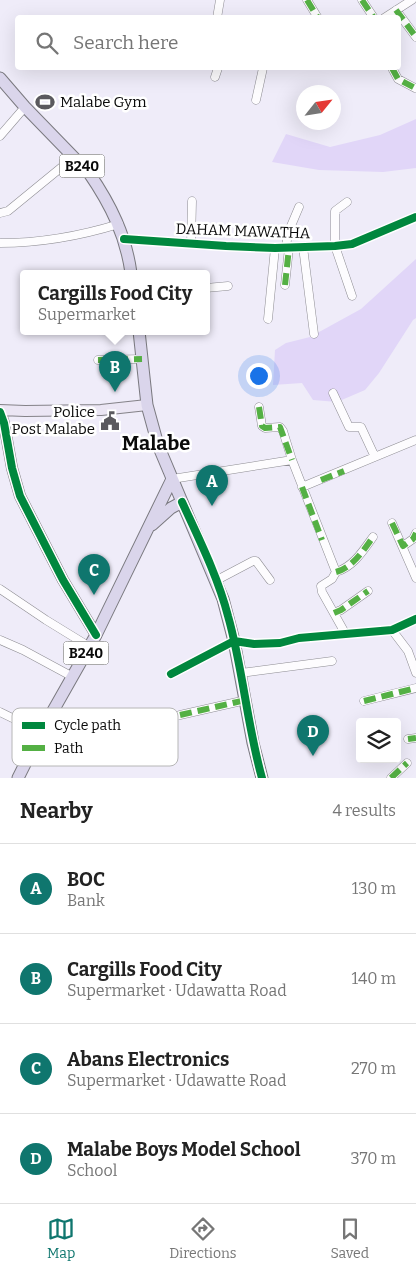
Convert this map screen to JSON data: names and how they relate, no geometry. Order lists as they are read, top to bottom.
{
  "streets": {
    "main road": ["B240"],
    "street": ["DAHAM MAWATHA"]
  },
  "crossings": [
    ["B240", "DAHAM MAWATHA"]
  ],
  "districts": ["Malabe"],
  "places": {
    "sports": ["Malabe Gym"],
    "public building": ["Police Post Malabe"]
  },
  "legend": ["Cycle path", "Path"],
  "north": "top right",
  "page": {
    "search": "Search here",
    "popup": ["Cargills Food City", "Supermarket"],
    "pins": [
      "B",
      "A",
      "C",
      "D"
    ],
    "heading": ["Nearby", "4 results"],
    "list": [
      {
        "mark": "A",
        "name": "BOC",
        "note": "Bank",
        "value": "130 m"
      },
      {
        "mark": "B",
        "name": "Cargills Food City",
        "note": "Supermarket · Udawatta Road",
        "value": "140 m"
      },
      {
        "mark": "C",
        "name": "Abans Electronics",
        "note": "Supermarket · Udawatte Road",
        "value": "270 m"
      },
      {
        "mark": "D",
        "name": "Malabe Boys Model School",
        "note": "School",
        "value": "370 m"
      }
    ],
    "nav": ["Map", "Directions", "Saved"]
  }
}
